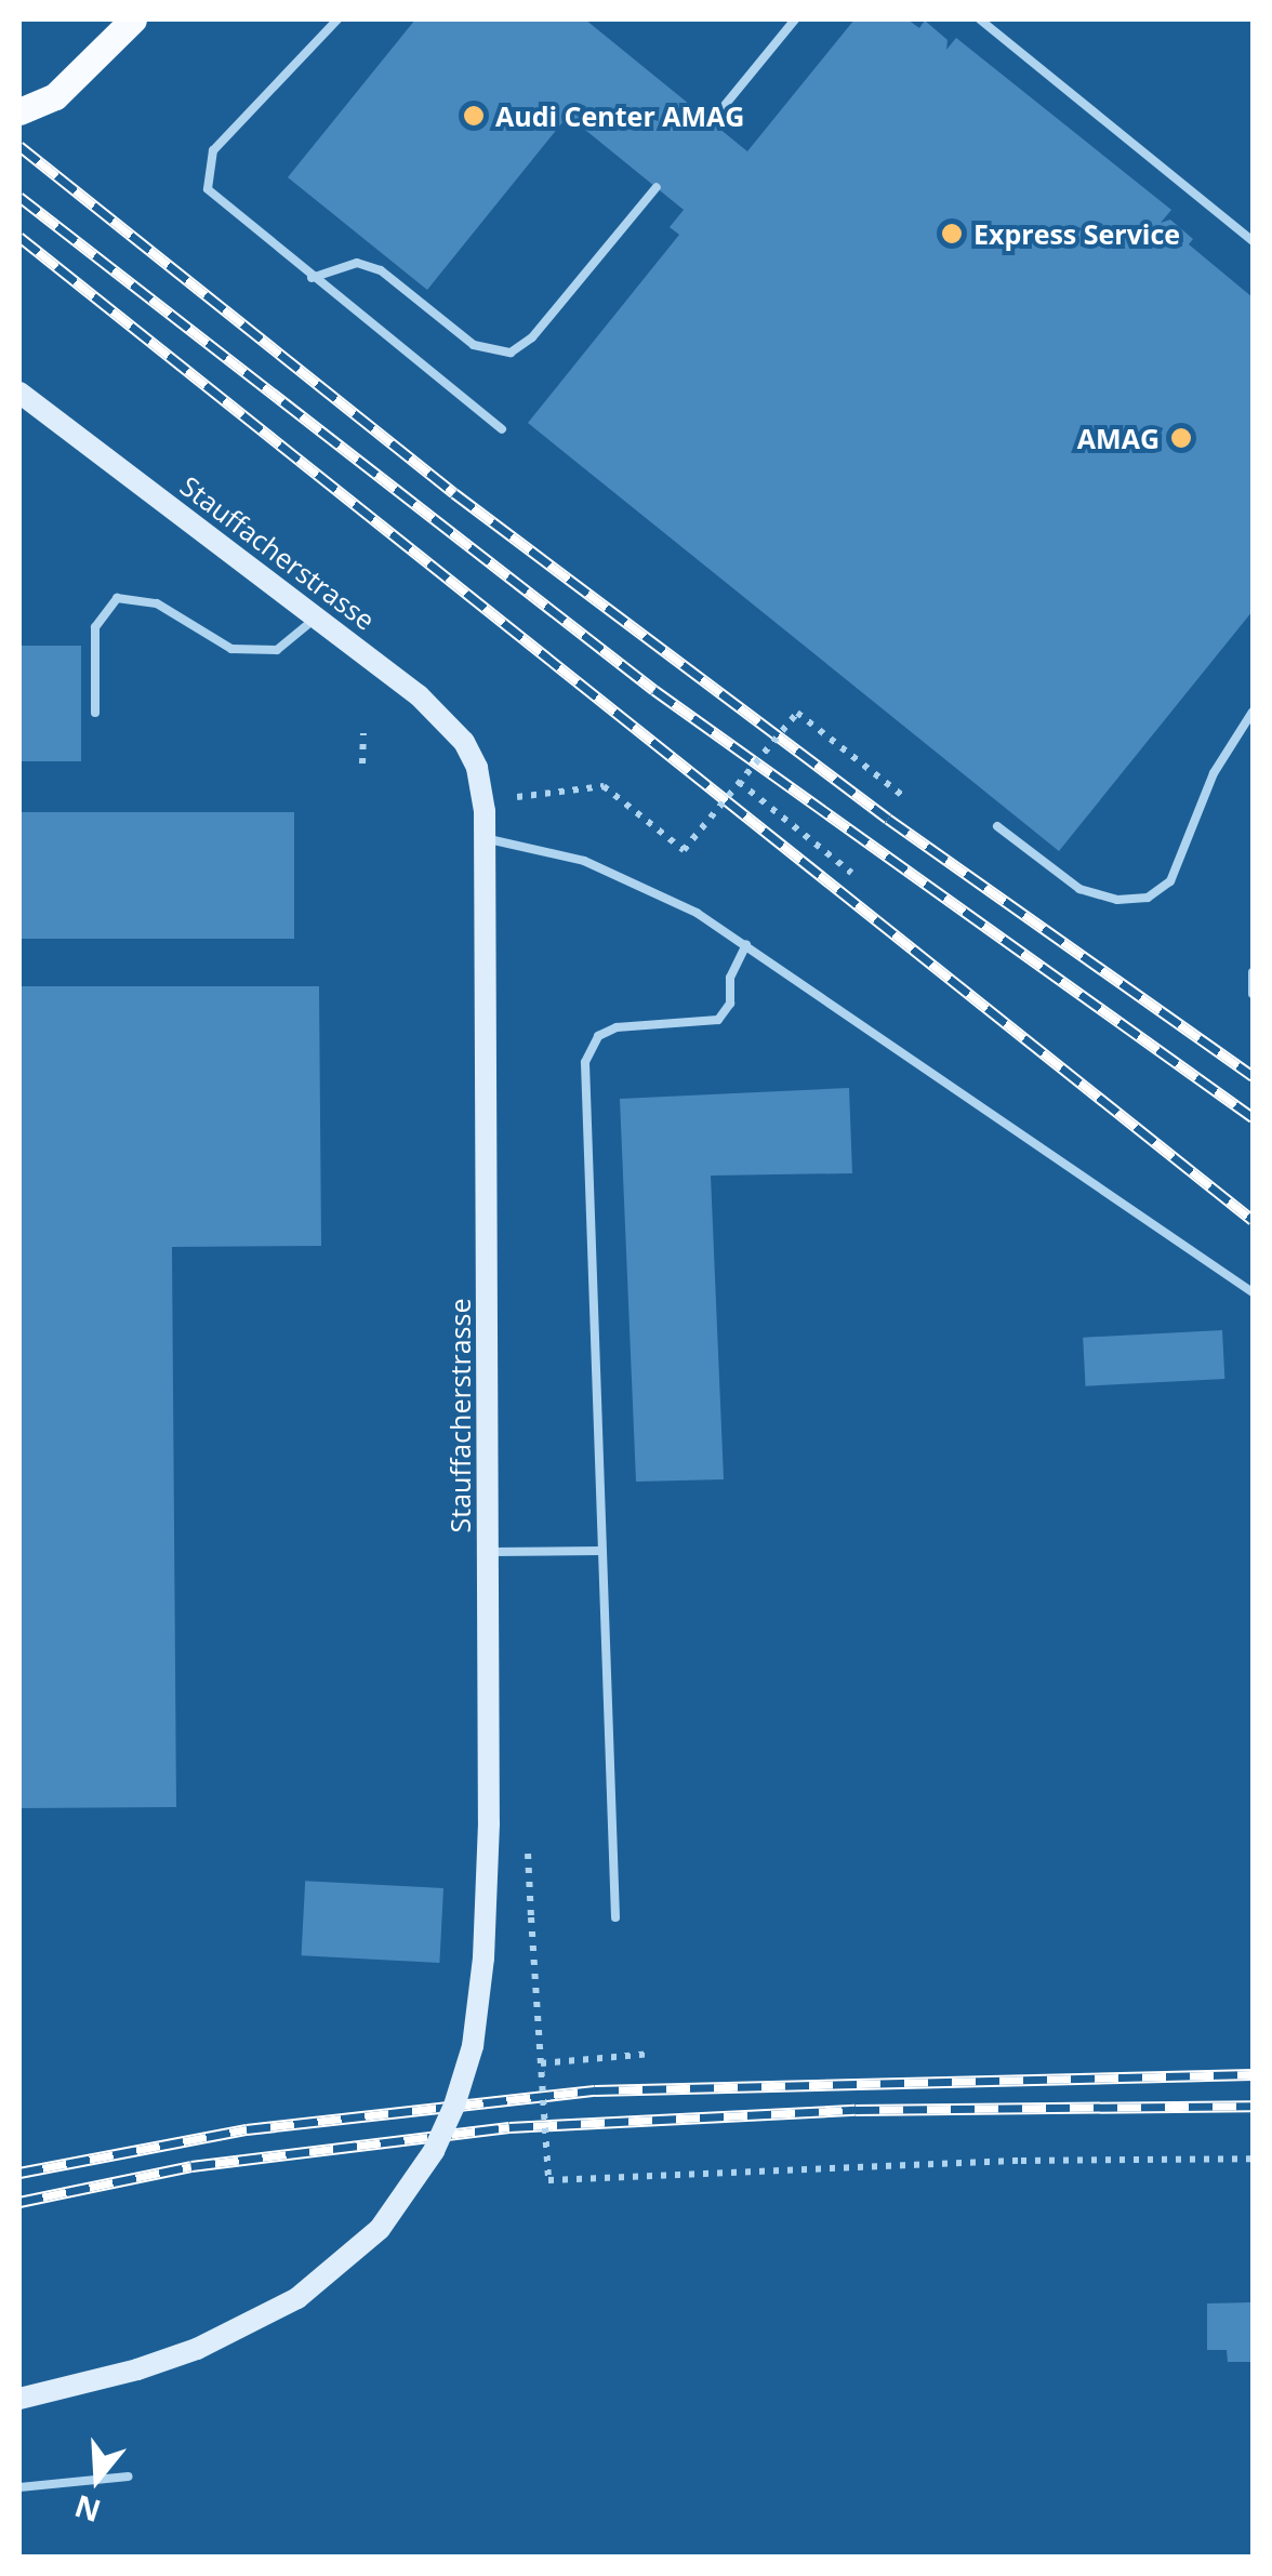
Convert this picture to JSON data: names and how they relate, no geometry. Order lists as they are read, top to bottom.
{
  "streets": {
    "street": ["Stauffacherstrasse"]
  },
  "places": ["Audi Center AMAG", "Express Service", "AMAG"],
  "north": "bottom"
}
